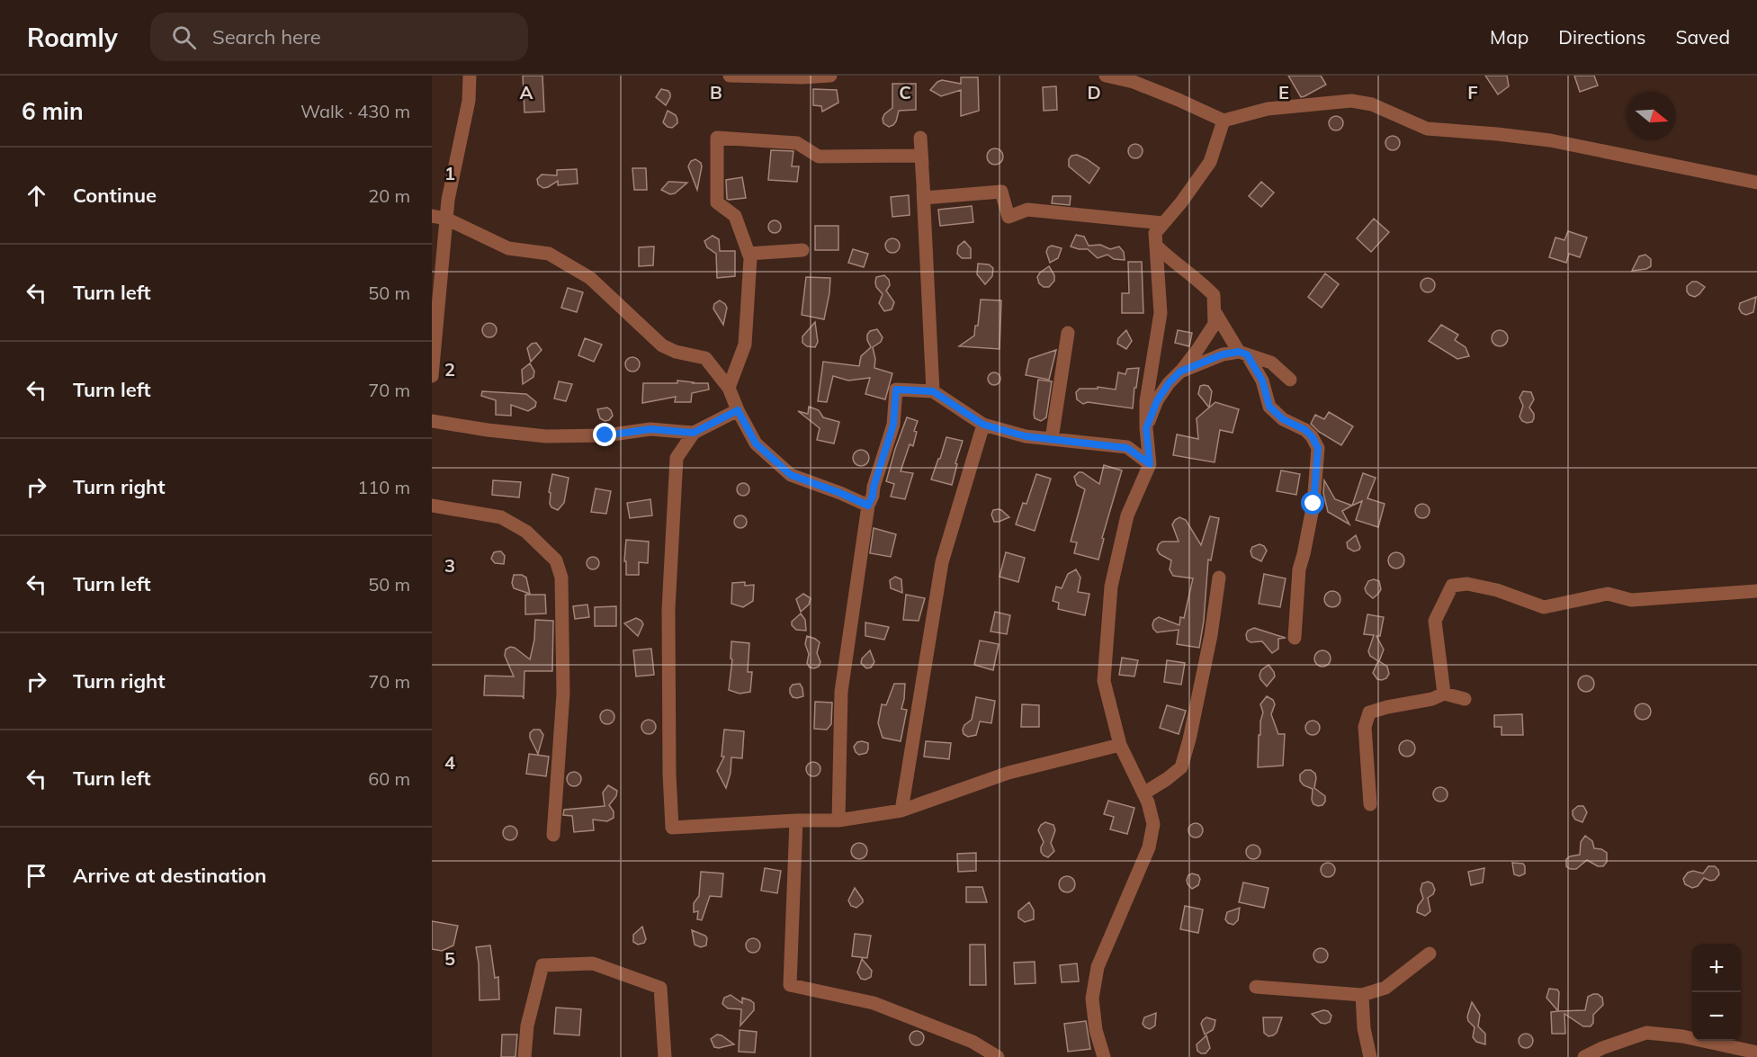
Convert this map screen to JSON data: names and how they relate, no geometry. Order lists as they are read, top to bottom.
{
  "north": "right",
  "page": {
    "header": "Roamly",
    "search": "Search here",
    "nav": ["Map", "Directions", "Saved"],
    "heading": ["6 min", "Walk · 430 m"],
    "list": [
      ["Continue", "20 m"],
      ["Turn left", "50 m"],
      ["Turn left", "70 m"],
      ["Turn right", "110 m"],
      ["Turn left", "50 m"],
      ["Turn right", "70 m"],
      ["Turn left", "60 m"],
      "Arrive at destination"
    ],
    "map_buttons": ["+", "−"]
  },
  "grid": {
    "columns": [
      "A",
      "B",
      "C",
      "D",
      "E",
      "F"
    ],
    "rows": [
      "1",
      "2",
      "3",
      "4",
      "5"
    ]
  }
}
